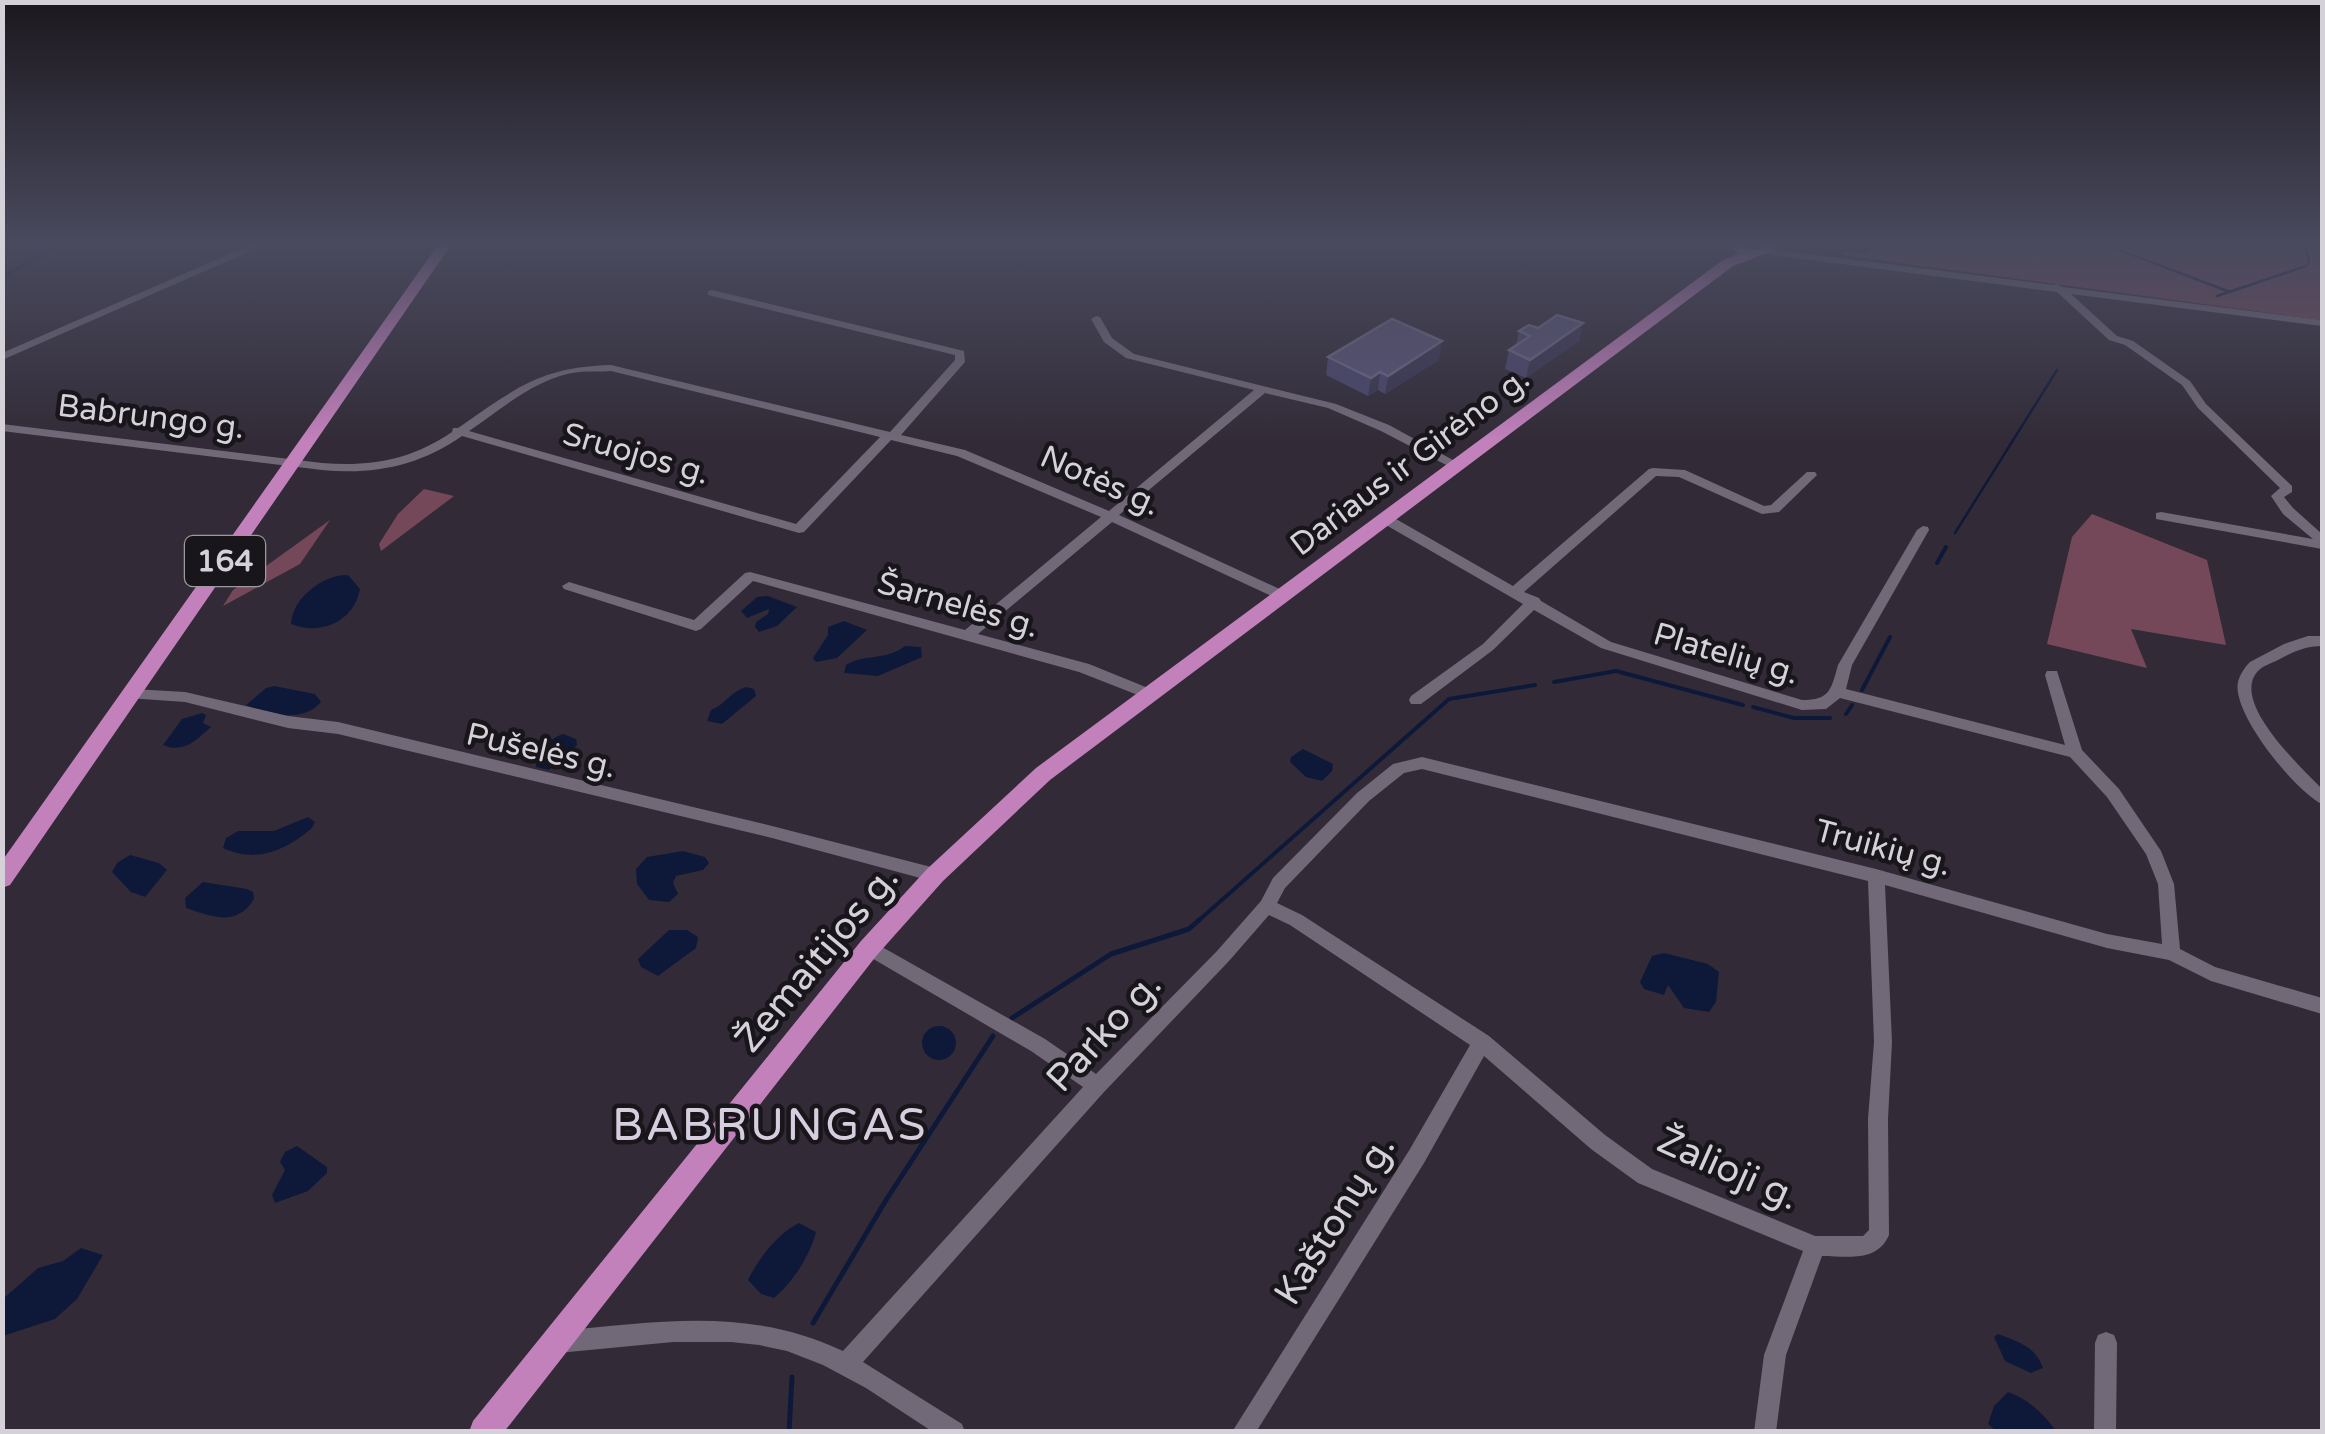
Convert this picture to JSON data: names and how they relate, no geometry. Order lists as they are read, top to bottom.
{
  "streets": {
    "main road": ["Dariaus ir Girėno g.", "164", "Žemaitijos g."],
    "street": [
      "Babrungo g.",
      "Sruojos g.",
      "Notės g.",
      "Šarnelės g.",
      "Platelių g.",
      "Pušelės g.",
      "Truikių g.",
      "Parko g.",
      "Žalioji g.",
      "Kaštonų g."
    ]
  },
  "crossings": [
    ["Babrungo g.", "Sruojos g."],
    ["Babrungo g.", "Notės g."],
    ["Babrungo g.", "164"],
    ["Sruojos g.", "Notės g."],
    ["Dariaus ir Girėno g.", "Notės g."],
    ["Dariaus ir Girėno g.", "Platelių g."],
    ["Dariaus ir Girėno g.", "Žemaitijos g."],
    ["164", "Pušelės g."],
    ["Šarnelės g.", "Žemaitijos g."],
    ["Pušelės g.", "Žemaitijos g."],
    ["Truikių g.", "Parko g."],
    ["Truikių g.", "Žalioji g."],
    ["Parko g.", "Žalioji g."],
    ["Žalioji g.", "Kaštonų g."]
  ],
  "districts": ["BABRUNGAS"]
}
